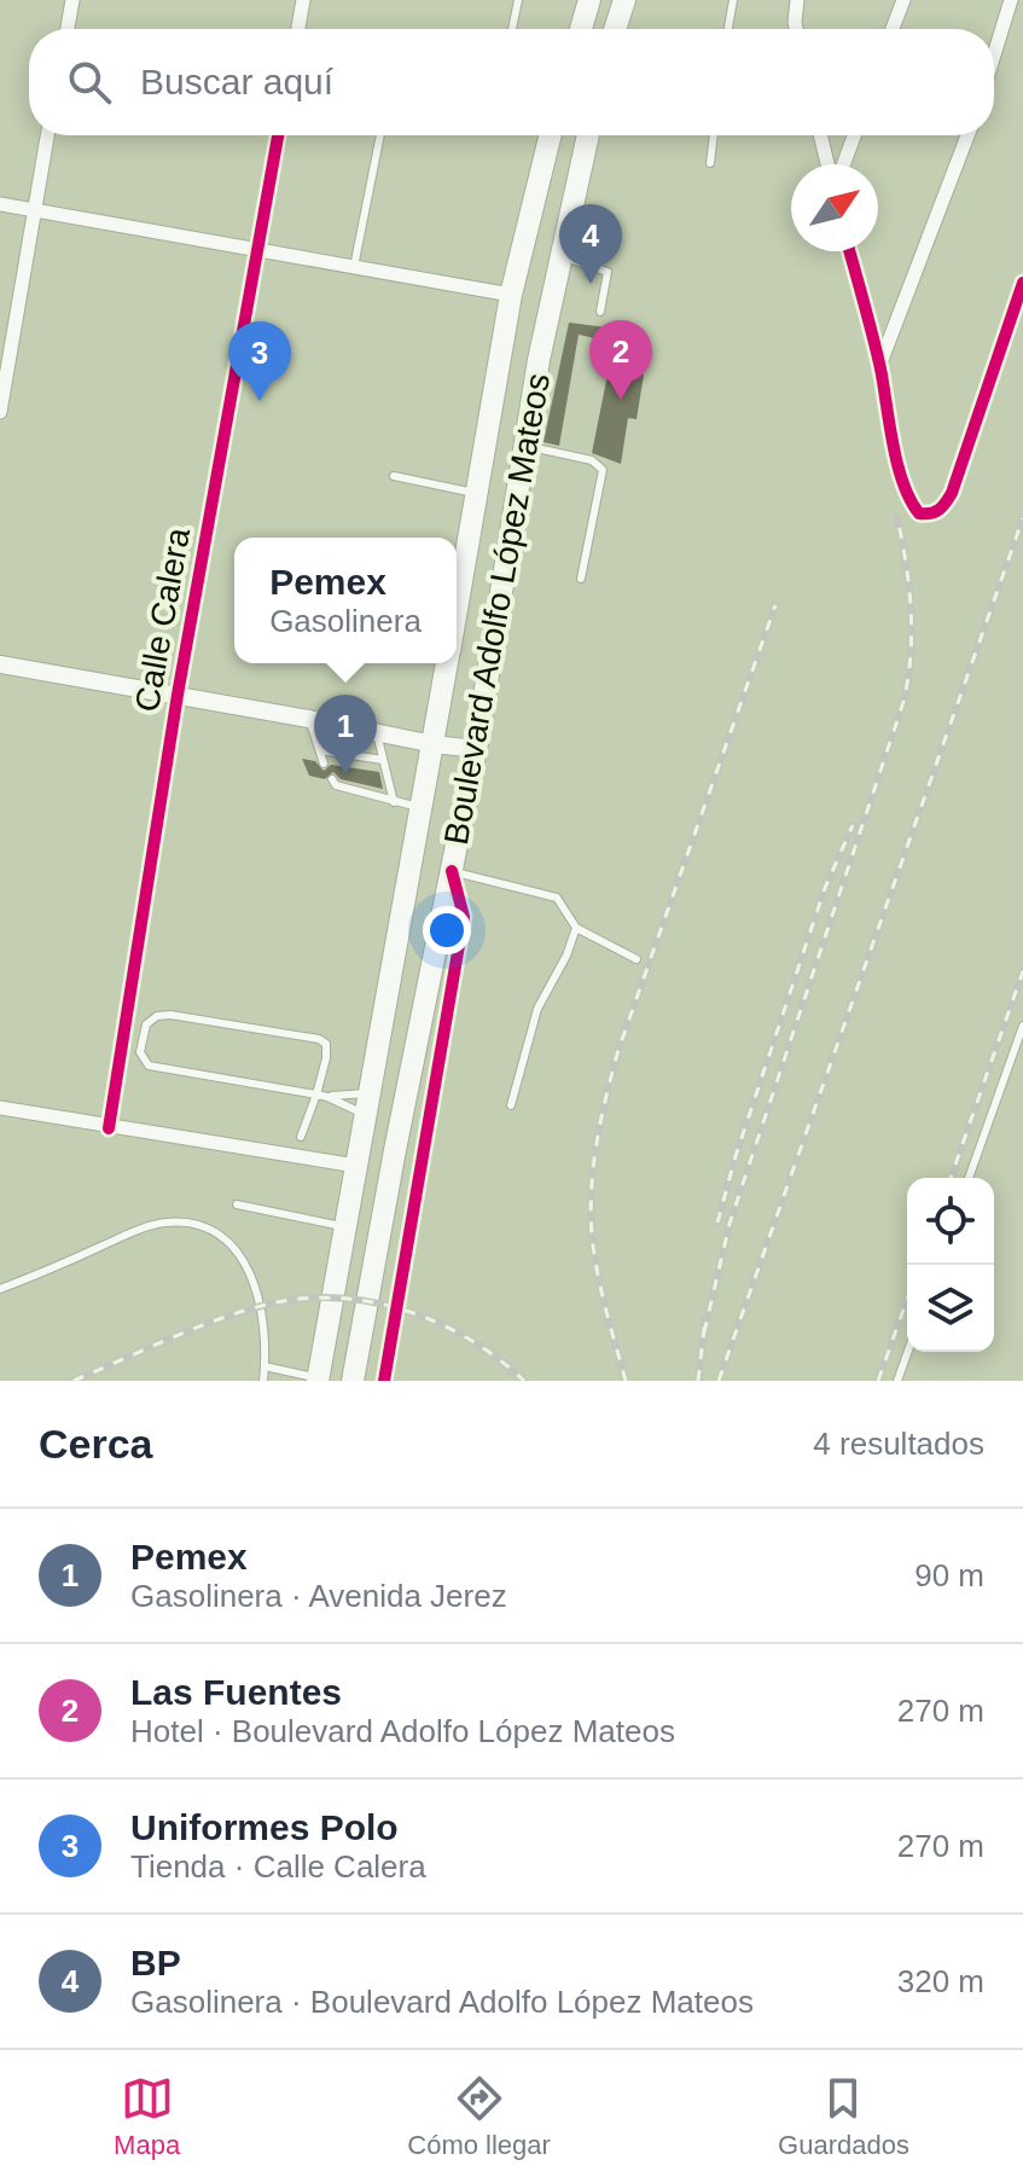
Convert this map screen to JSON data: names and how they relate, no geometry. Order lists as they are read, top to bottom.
{
  "streets": {
    "main road": ["Boulevard Adolfo López Mateos"],
    "street": ["Calle Calera"]
  },
  "north": "top right",
  "page": {
    "search": "Buscar aquí",
    "pins": [
      "4",
      "2",
      "3",
      "1"
    ],
    "popup": ["Pemex", "Gasolinera"],
    "heading": ["Cerca", "4 resultados"],
    "list": [
      {
        "mark": "1",
        "name": "Pemex",
        "note": "Gasolinera · Avenida Jerez",
        "value": "90 m"
      },
      {
        "mark": "2",
        "name": "Las Fuentes",
        "note": "Hotel · Boulevard Adolfo López Mateos",
        "value": "270 m"
      },
      {
        "mark": "3",
        "name": "Uniformes Polo",
        "note": "Tienda · Calle Calera",
        "value": "270 m"
      },
      {
        "mark": "4",
        "name": "BP",
        "note": "Gasolinera · Boulevard Adolfo López Mateos",
        "value": "320 m"
      }
    ],
    "nav": ["Mapa", "Cómo llegar", "Guardados"]
  }
}
